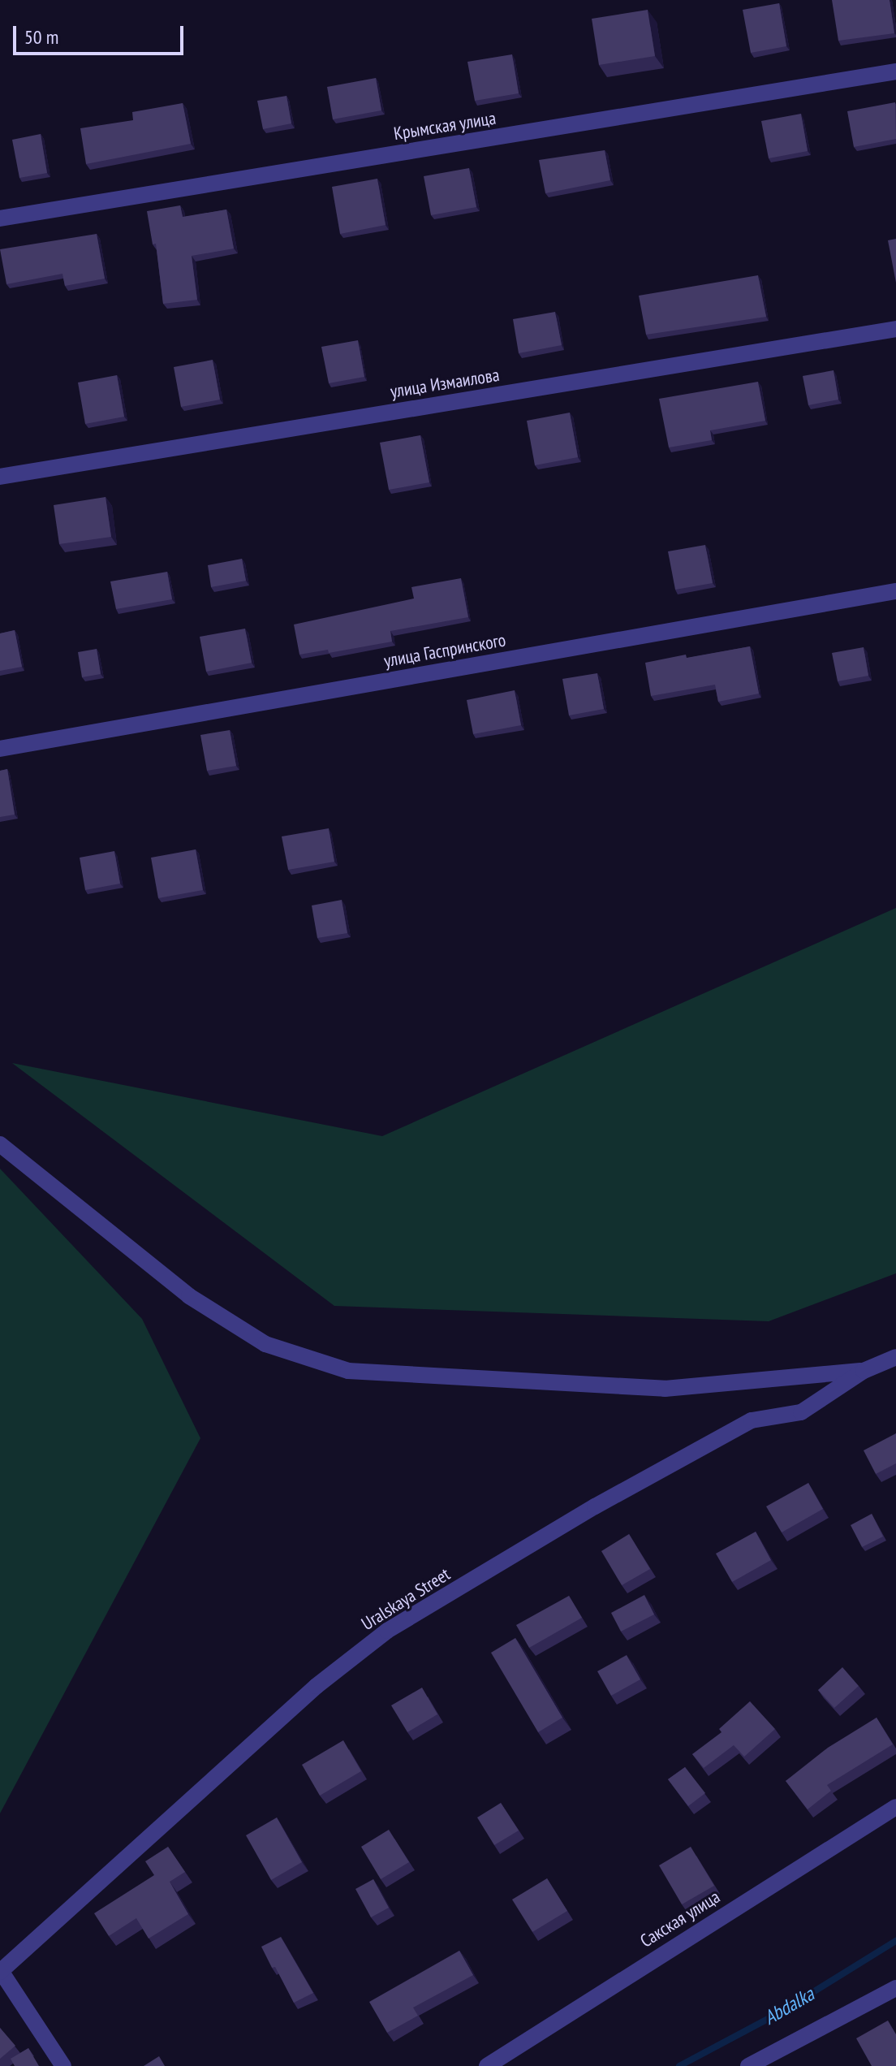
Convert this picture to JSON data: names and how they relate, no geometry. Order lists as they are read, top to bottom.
{
  "streets": {
    "street": [
      "Крымская улица",
      "улица Измаилова",
      "улица Гаспринского",
      "Uralskaya Street",
      "Сакская улица"
    ]
  },
  "water": ["Abdalka"],
  "scale_bar": "50 m"
}
